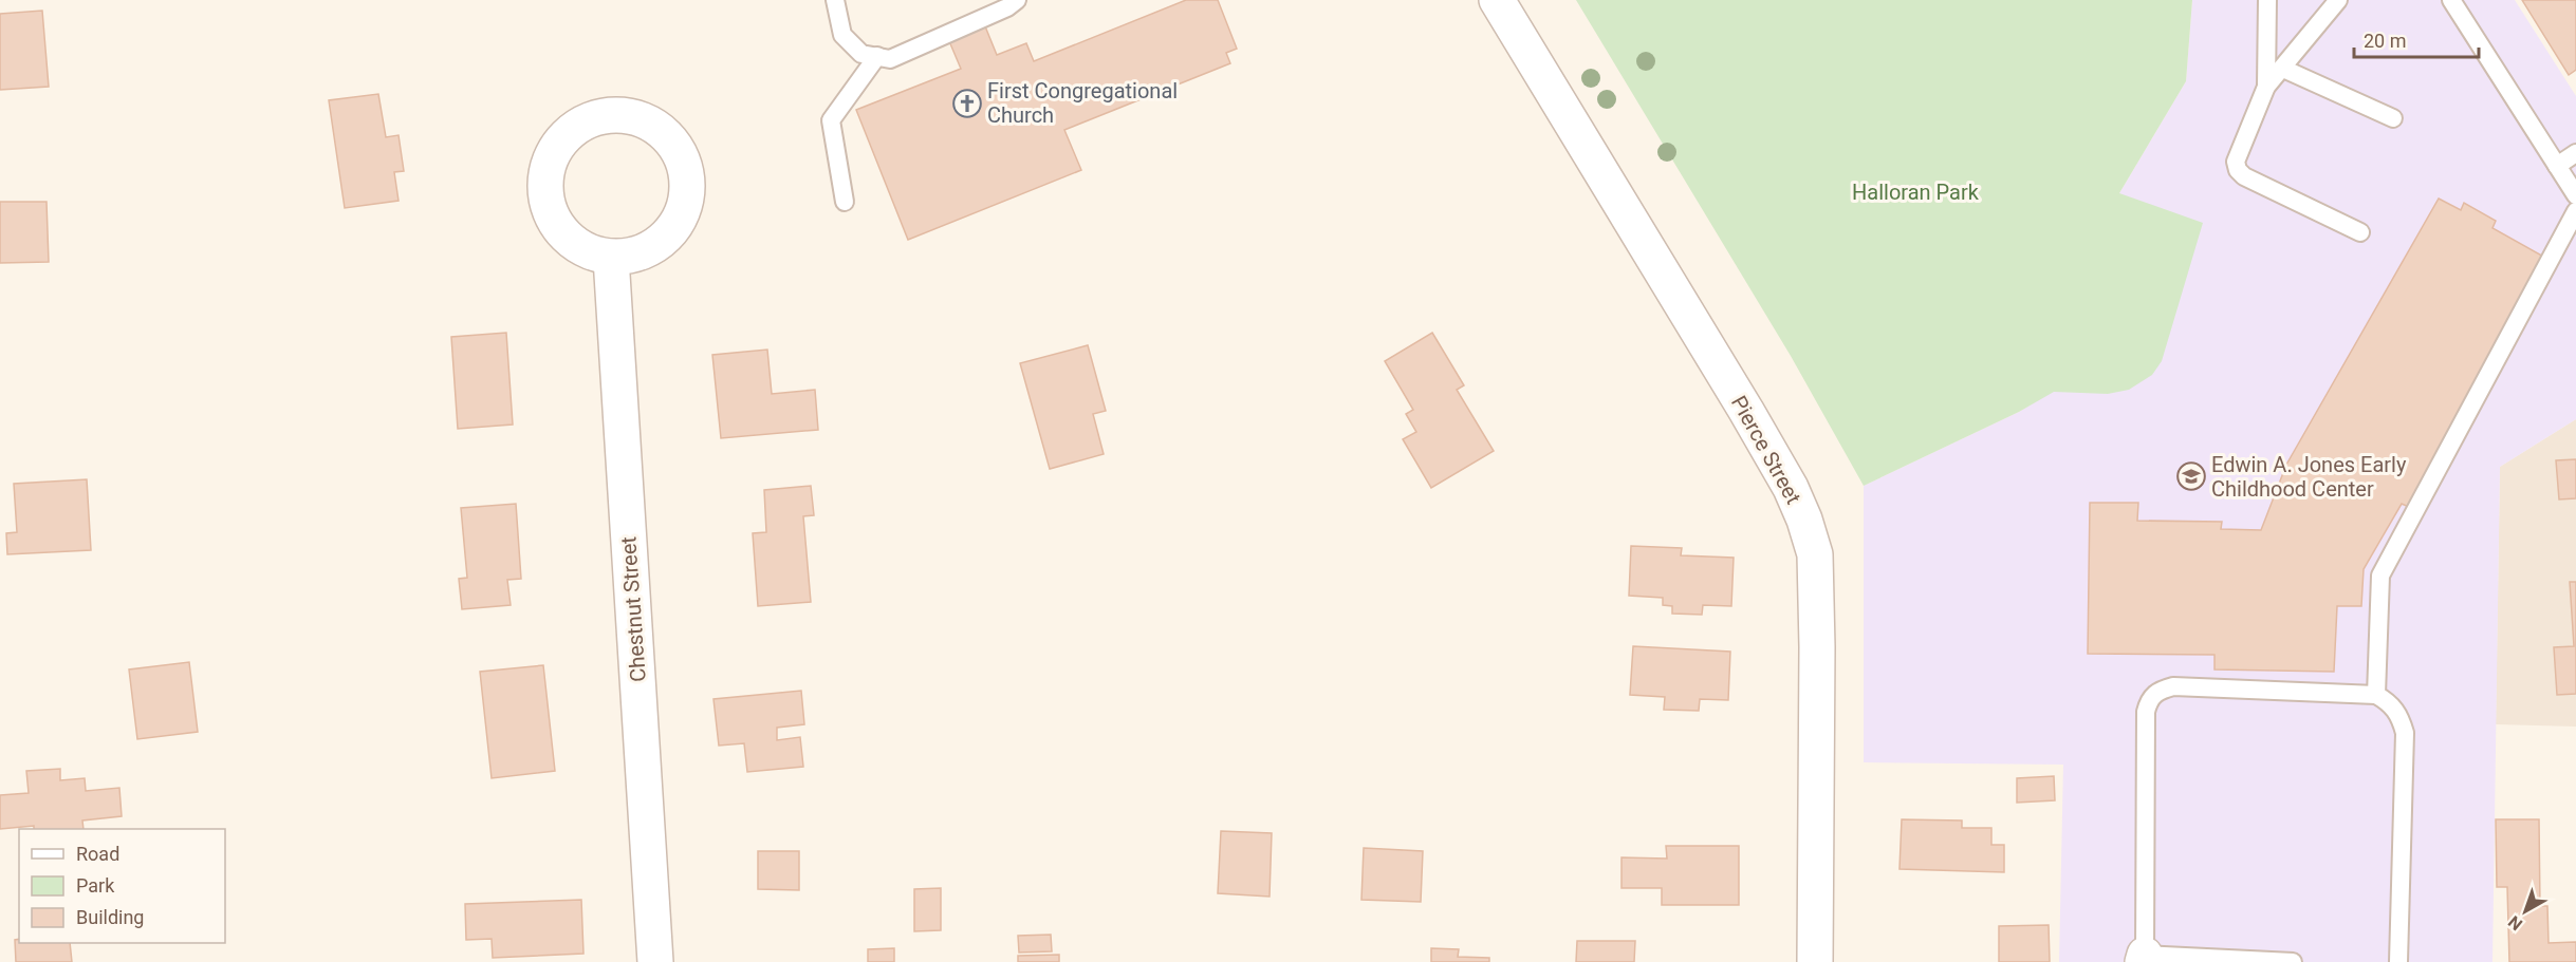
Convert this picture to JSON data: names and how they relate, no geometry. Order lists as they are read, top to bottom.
{
  "streets": {
    "street": ["Pierce Street", "Chestnut Street"]
  },
  "parks": ["Halloran Park"],
  "places": {
    "church": ["First Congregational Church"],
    "school or university": ["Edwin A. Jones Early Childhood Center"]
  },
  "legend": ["Road", "Park", "Building"],
  "scale_bar": "20 m",
  "north": "bottom left"
}
